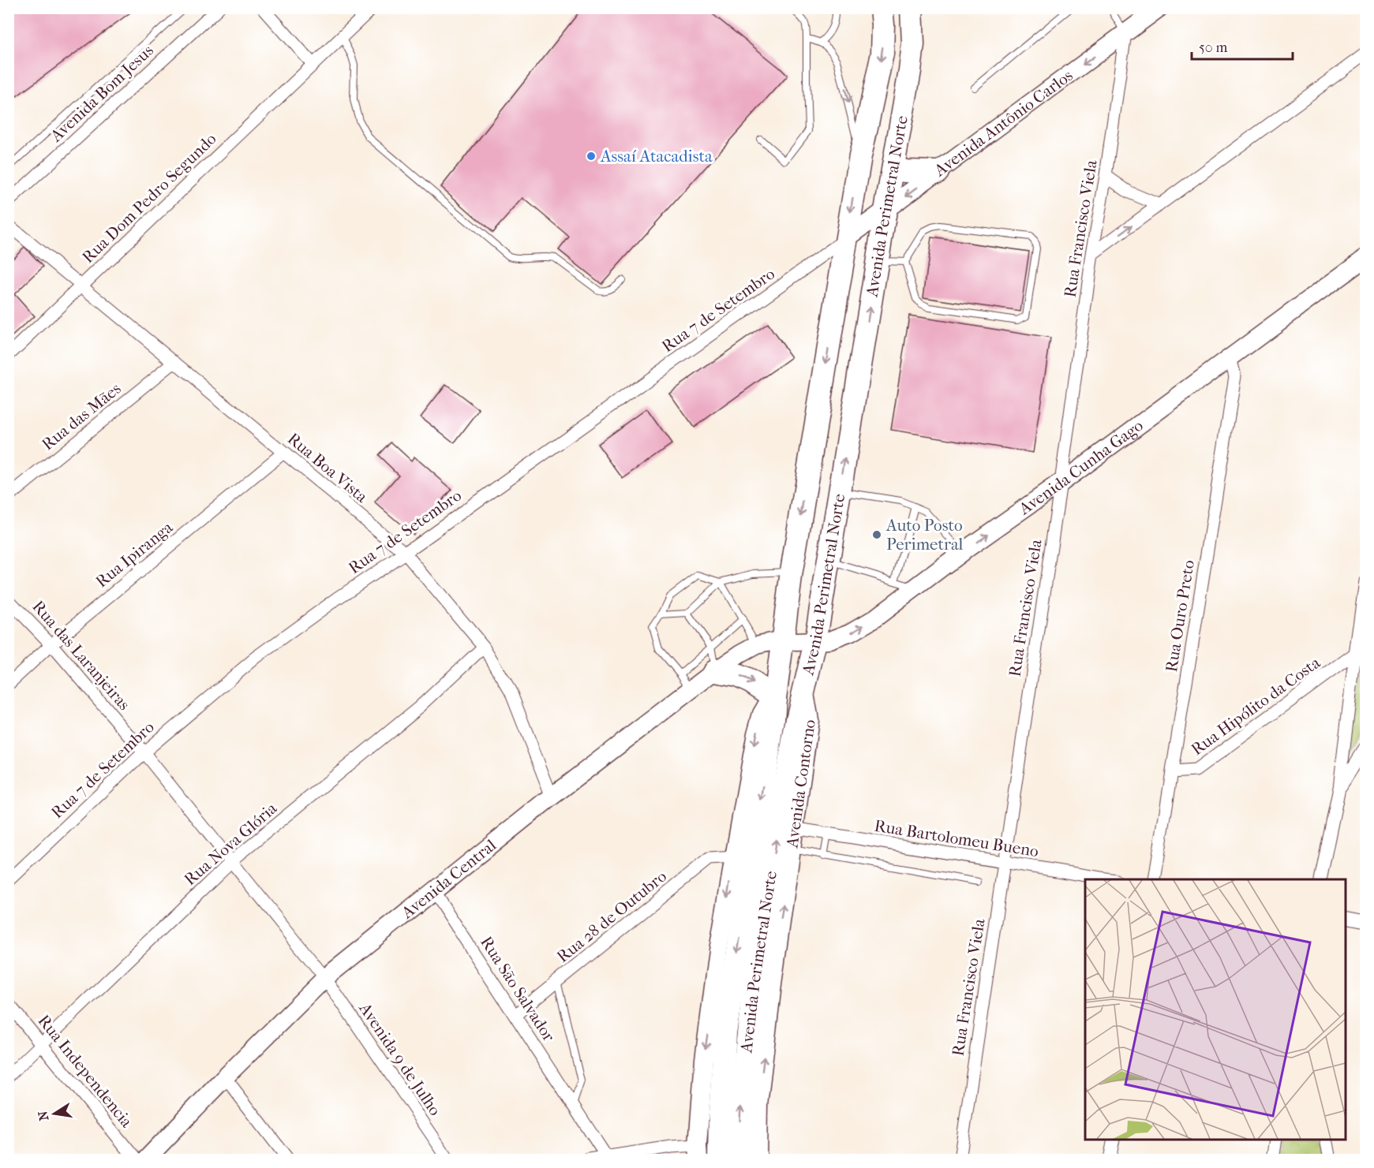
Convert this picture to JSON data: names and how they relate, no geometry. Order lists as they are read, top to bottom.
{
  "streets": {
    "highway": ["Avenida Perimetral Norte"],
    "street": [
      "Avenida Bom Jesus",
      "Avenida Antônio Carlos",
      "Rua Dom Pedro Segundo",
      "Rua Francisco Viela",
      "Rua 7 de Setembro",
      "Rua das Mães",
      "Avenida Cunha Gago",
      "Rua Boa Vista",
      "Rua Ipiranga",
      "Rua Ouro Preto",
      "Rua das Laranjeiras",
      "Rua Hipólito da Costa",
      "Avenida Contorno",
      "Rua Bartolomeu Bueno",
      "Rua Nova Glória",
      "Avenida Central",
      "Rua 28 de Outubro",
      "Rua São Salvador",
      "Avenida 9 de Julho",
      "Rua Independencia"
    ]
  },
  "crossings": [
    ["Avenida Antônio Carlos", "Avenida Perimetral Norte"],
    ["Avenida Antônio Carlos", "Rua Francisco Viela"],
    ["Avenida Antônio Carlos", "Rua 7 de Setembro"],
    ["Rua Dom Pedro Segundo", "Rua Boa Vista"],
    ["Avenida Perimetral Norte", "Rua 7 de Setembro"],
    ["Avenida Perimetral Norte", "Avenida Cunha Gago"],
    ["Avenida Perimetral Norte", "Avenida Contorno"],
    ["Avenida Perimetral Norte", "Avenida Central"],
    ["Rua Francisco Viela", "Avenida Cunha Gago"],
    ["Rua Francisco Viela", "Rua Bartolomeu Bueno"],
    ["Rua 7 de Setembro", "Rua Boa Vista"],
    ["Rua 7 de Setembro", "Rua das Laranjeiras"],
    ["Rua das Mães", "Rua Boa Vista"],
    ["Avenida Cunha Gago", "Rua Ouro Preto"],
    ["Avenida Cunha Gago", "Avenida Central"],
    ["Rua Boa Vista", "Rua Ipiranga"],
    ["Rua Boa Vista", "Rua Nova Glória"],
    ["Rua Boa Vista", "Avenida Central"],
    ["Rua Ipiranga", "Rua das Laranjeiras"],
    ["Rua Ouro Preto", "Rua Hipólito da Costa"],
    ["Rua das Laranjeiras", "Rua Nova Glória"],
    ["Rua das Laranjeiras", "Avenida Central"],
    ["Rua das Laranjeiras", "Avenida 9 de Julho"],
    ["Avenida Contorno", "Rua Bartolomeu Bueno"],
    ["Rua Nova Glória", "Rua Independencia"],
    ["Avenida Central", "Rua São Salvador"],
    ["Avenida Central", "Avenida 9 de Julho"],
    ["Rua 28 de Outubro", "Rua São Salvador"]
  ],
  "places": ["Assaí Atacadista", "Auto Posto Perimetral"],
  "scale_bar": "50 m",
  "north": "left"
}
